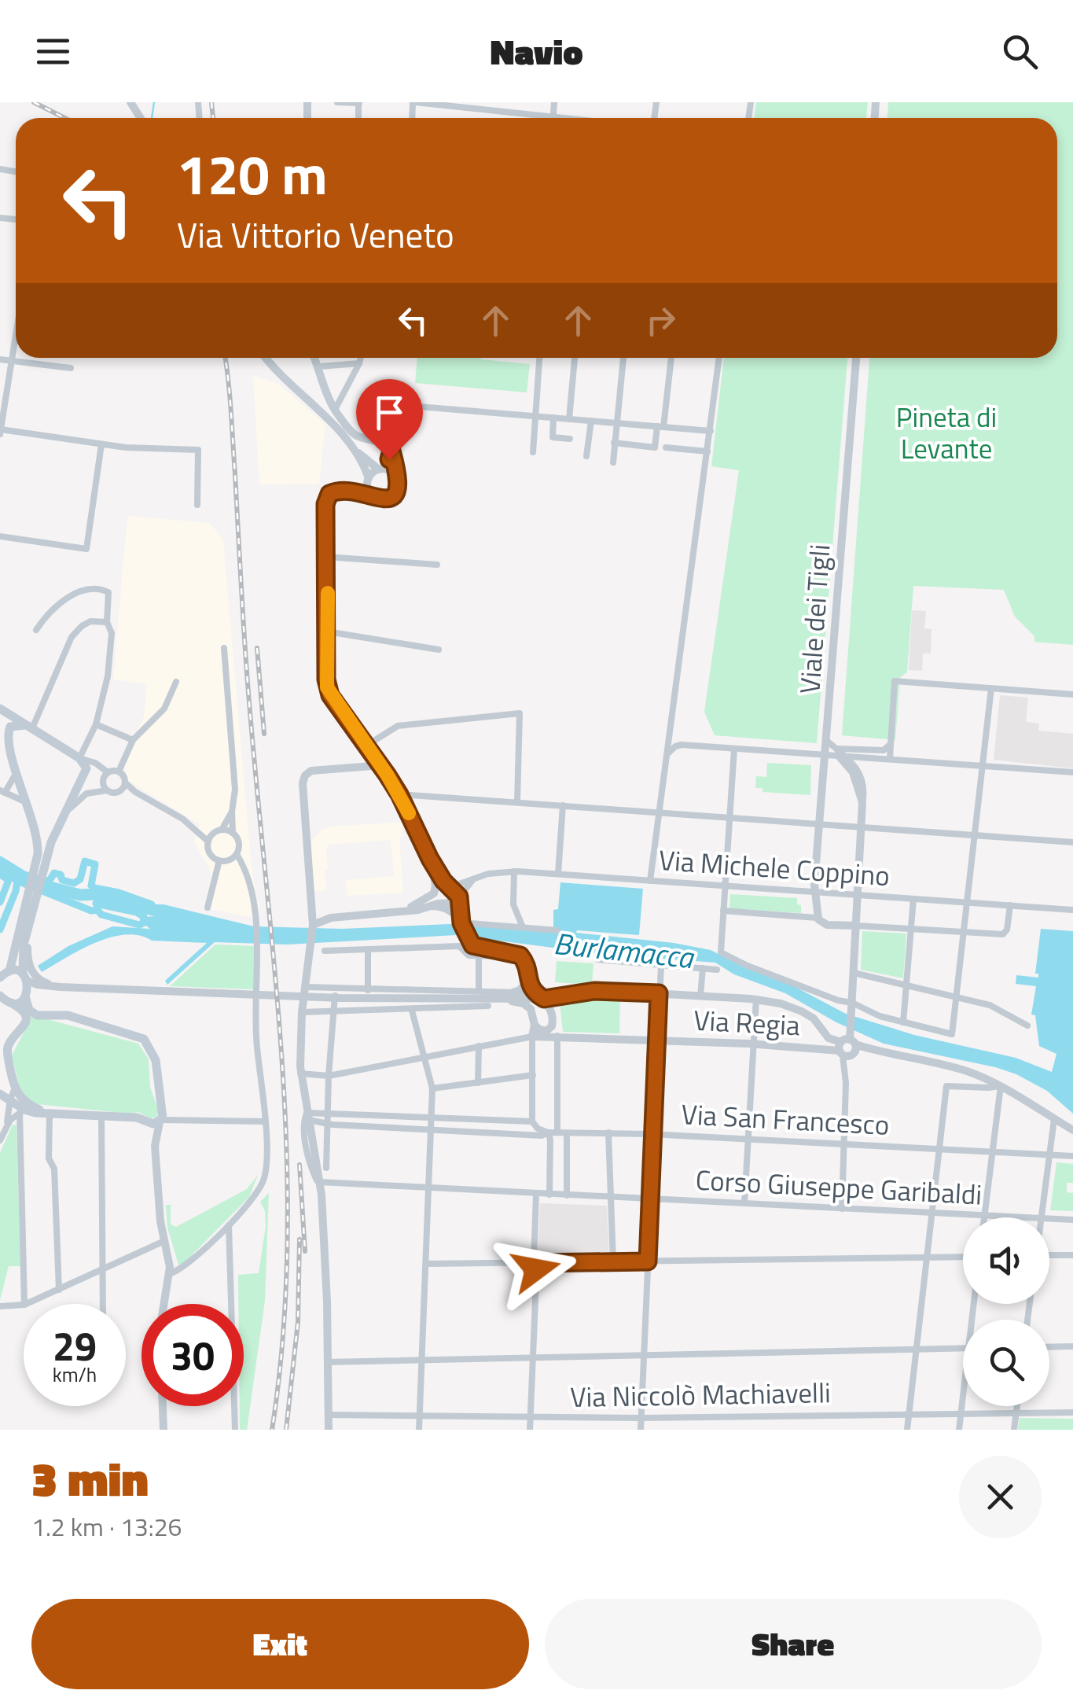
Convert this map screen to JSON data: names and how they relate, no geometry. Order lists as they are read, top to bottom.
{
  "streets": {
    "street": [
      "Viale dei Tigli",
      "Via Michele Coppino",
      "Via Regia",
      "Via San Francesco",
      "Corso Giuseppe Garibaldi",
      "Via Niccolò Machiavelli"
    ]
  },
  "crossings": [
    ["Viale dei Tigli", "Via Michele Coppino"]
  ],
  "water": ["Burlamacca"],
  "parks": ["Pineta di Levante"],
  "page": {
    "header": "Navio",
    "turn": ["120 m", "Via Vittorio Veneto"],
    "speed": "29 km/h",
    "limit": "30",
    "heading": ["3 min", "1.2 km · 13:26"],
    "buttons": ["Exit", "Share"]
  }
}
